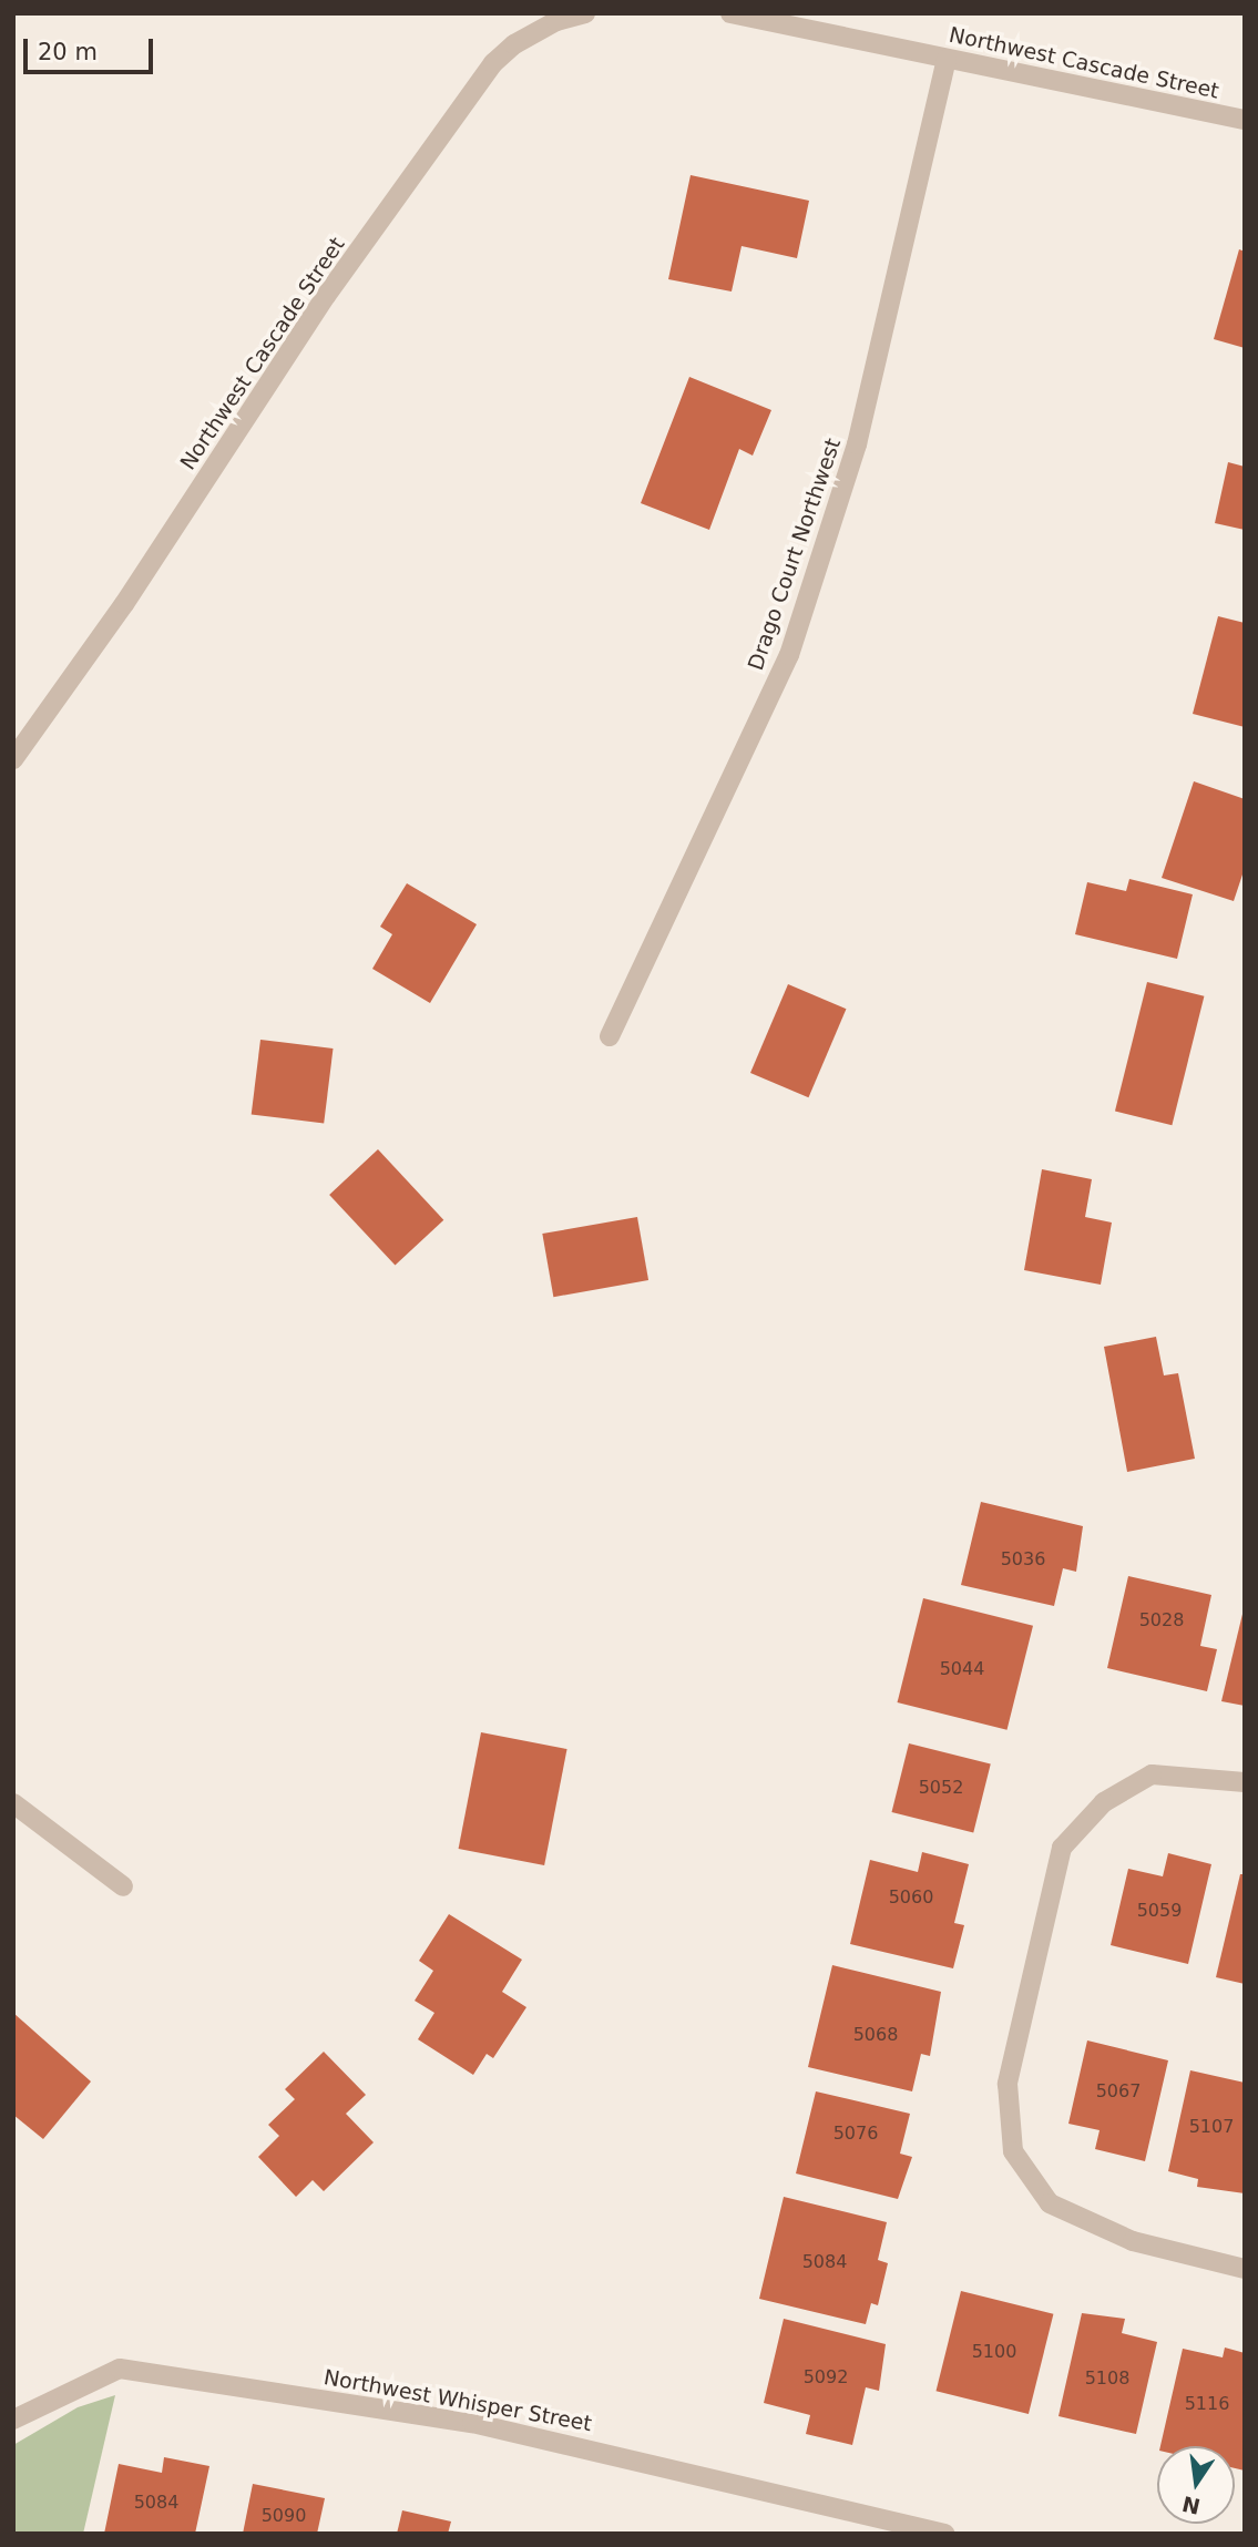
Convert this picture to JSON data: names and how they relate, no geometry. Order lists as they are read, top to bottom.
{
  "streets": {
    "street": ["Northwest Cascade Street", "Drago Court Northwest", "Northwest Whisper Street"]
  },
  "crossings": [
    ["Northwest Cascade Street", "Drago Court Northwest"]
  ],
  "house_numbers": [
    "5036",
    "5028",
    "5044",
    "5052",
    "5060",
    "5059",
    "5068",
    "5067",
    "5107",
    "5076",
    "5084",
    "5100",
    "5092",
    "5108",
    "5116",
    "5084",
    "5090"
  ],
  "scale_bar": "20 m",
  "north": "bottom"
}
